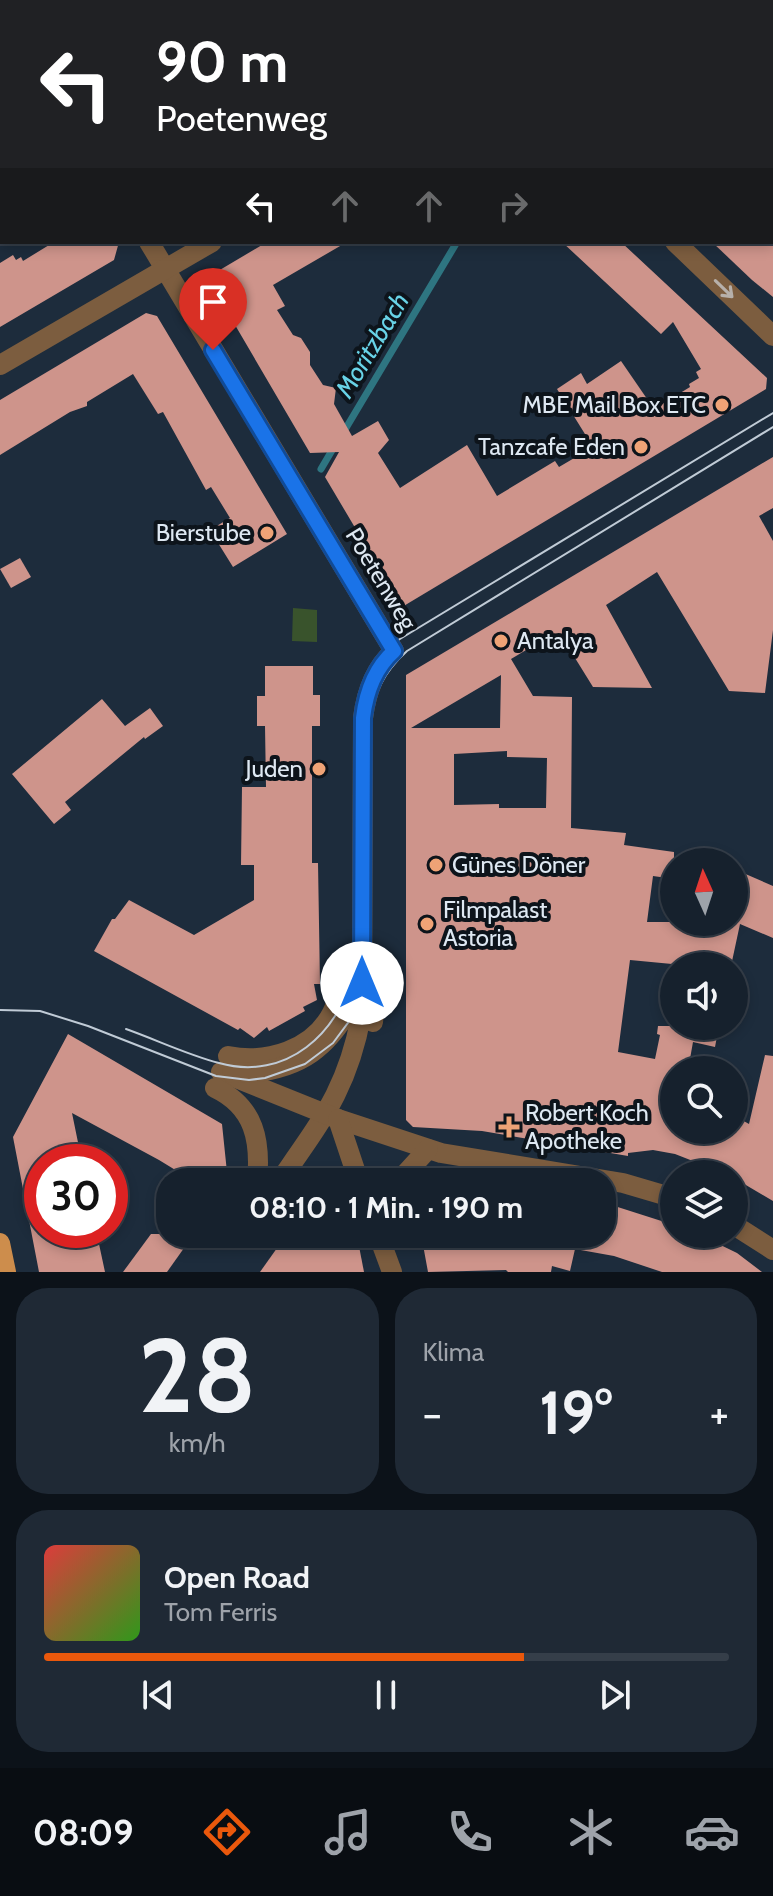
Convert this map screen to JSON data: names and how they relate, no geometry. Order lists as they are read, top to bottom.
{
  "streets": {
    "street": ["Poetenweg"]
  },
  "water": ["Moritzbach"],
  "places": {
    "other": [
      "MBE Mail Box ETC",
      "Tanzcafe Eden",
      "Bierstube",
      "Antalya",
      "Juden",
      "Günes Döner",
      "Filmpalast Astoria"
    ],
    "health": ["Robert Koch Apotheke"]
  },
  "north": "top",
  "page": {
    "turn": ["90 m", "Poetenweg"],
    "limit": "30",
    "trip": "08:10 · 1 Min. · 190 m",
    "tile": [
      ["28", "km/h"],
      "Klima"
    ],
    "heat": ["−", "19°", "+"],
    "song": ["Open Road", "Tom Ferris"],
    "tabs": "08:09"
  }
}
